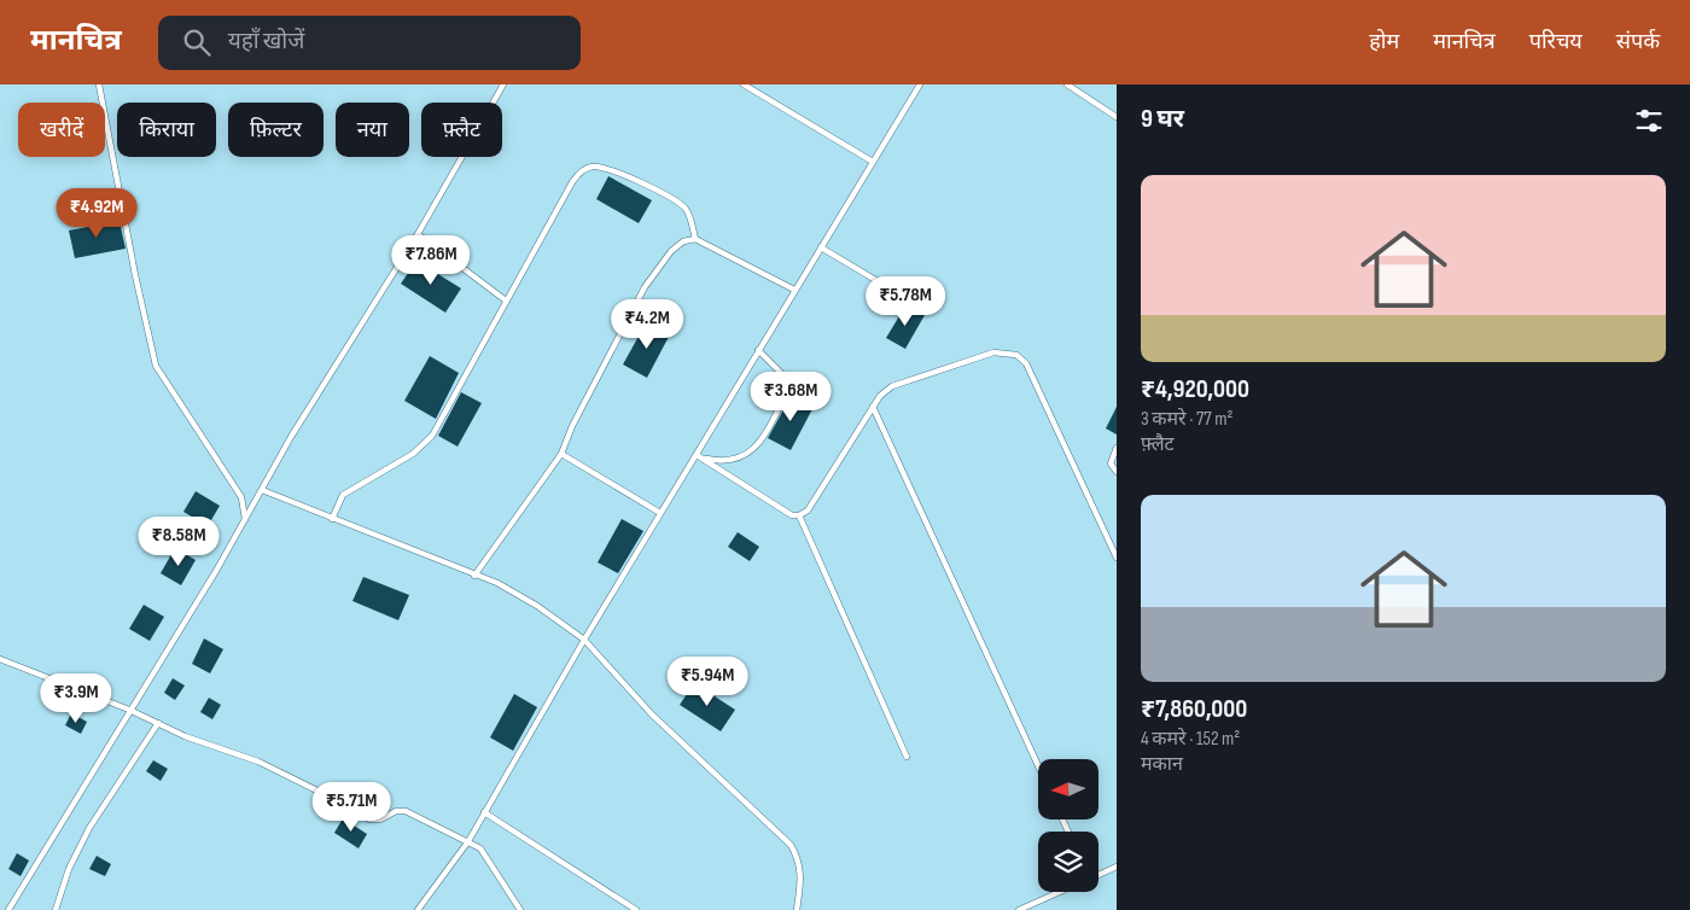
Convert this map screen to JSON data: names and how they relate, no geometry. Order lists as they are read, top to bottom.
{
  "north": "left",
  "page": {
    "header": "मानचित्र",
    "search": "यहाँ खोजें",
    "nav": [
      "होम",
      "मानचित्र",
      "परिचय",
      "संपर्क"
    ],
    "heading": "9 घर",
    "chip": [
      "खरीदें",
      "किराया",
      "फ़िल्टर",
      "नया",
      "फ़्लैट"
    ],
    "list": [
      {
        "name": "₹4,920,000",
        "note": "3 कमरे · 77 m² · फ़्लैट"
      },
      {
        "name": "₹7,860,000",
        "note": "4 कमरे · 152 m² · मकान"
      }
    ],
    "price": [
      "₹4.92M",
      "₹7.86M",
      "₹5.78M",
      "₹4.2M",
      "₹3.68M",
      "₹8.58M",
      "₹5.94M",
      "₹3.9M",
      "₹5.71M"
    ]
  }
}
